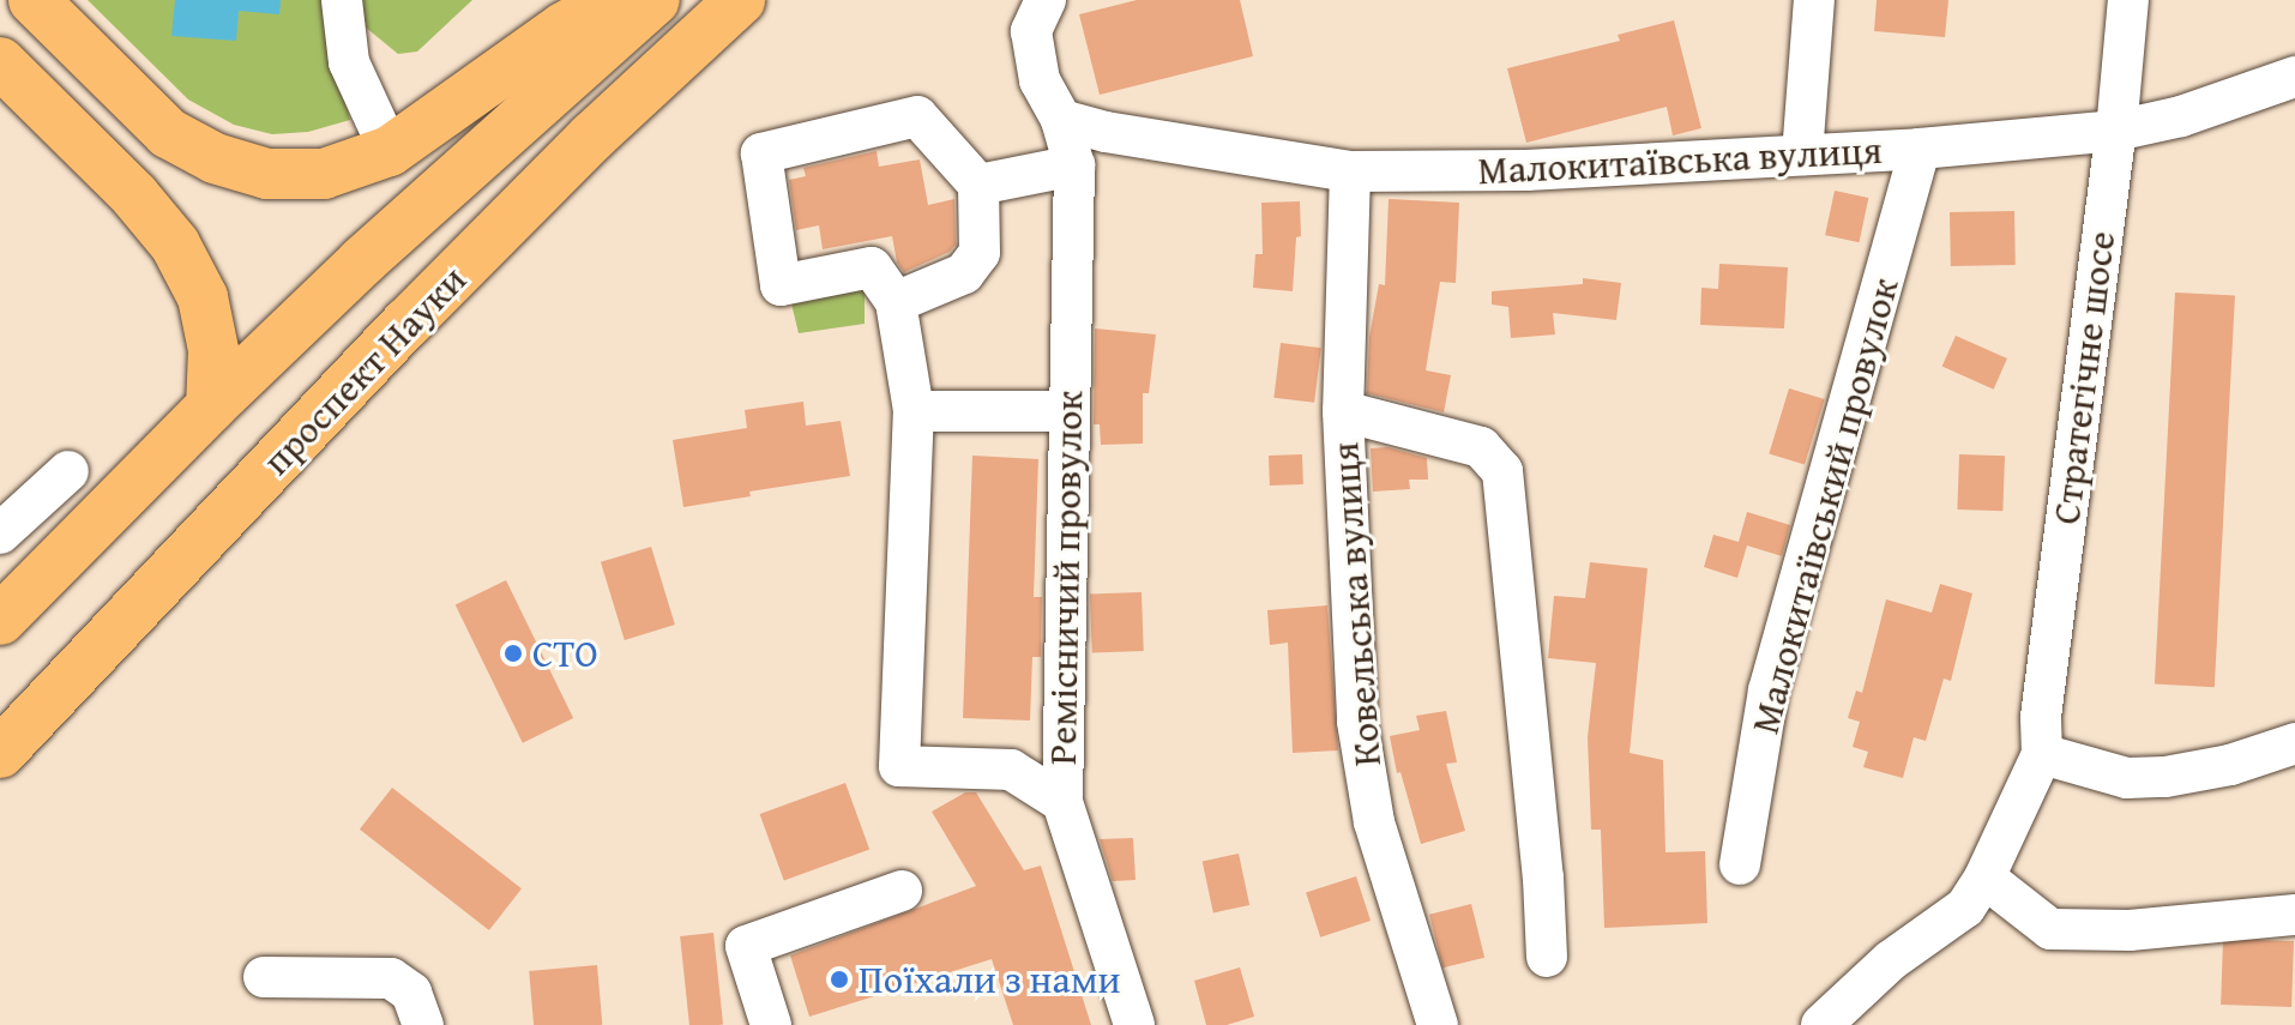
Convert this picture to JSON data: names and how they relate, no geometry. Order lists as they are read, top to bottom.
{
  "streets": {
    "main road": ["проспект Науки"],
    "street": [
      "Малокитаївська вулиця",
      "Стратегічне шосе",
      "Малокитаївський провулок",
      "Ремісничий провулок",
      "Ковельська вулиця"
    ]
  },
  "crossings": [
    ["Малокитаївська вулиця", "Стратегічне шосе"],
    ["Малокитаївська вулиця", "Малокитаївський провулок"],
    ["Малокитаївська вулиця", "Ремісничий провулок"],
    ["Малокитаївська вулиця", "Ковельська вулиця"]
  ],
  "places": ["СТО", "Поїхали з нами"]
}
